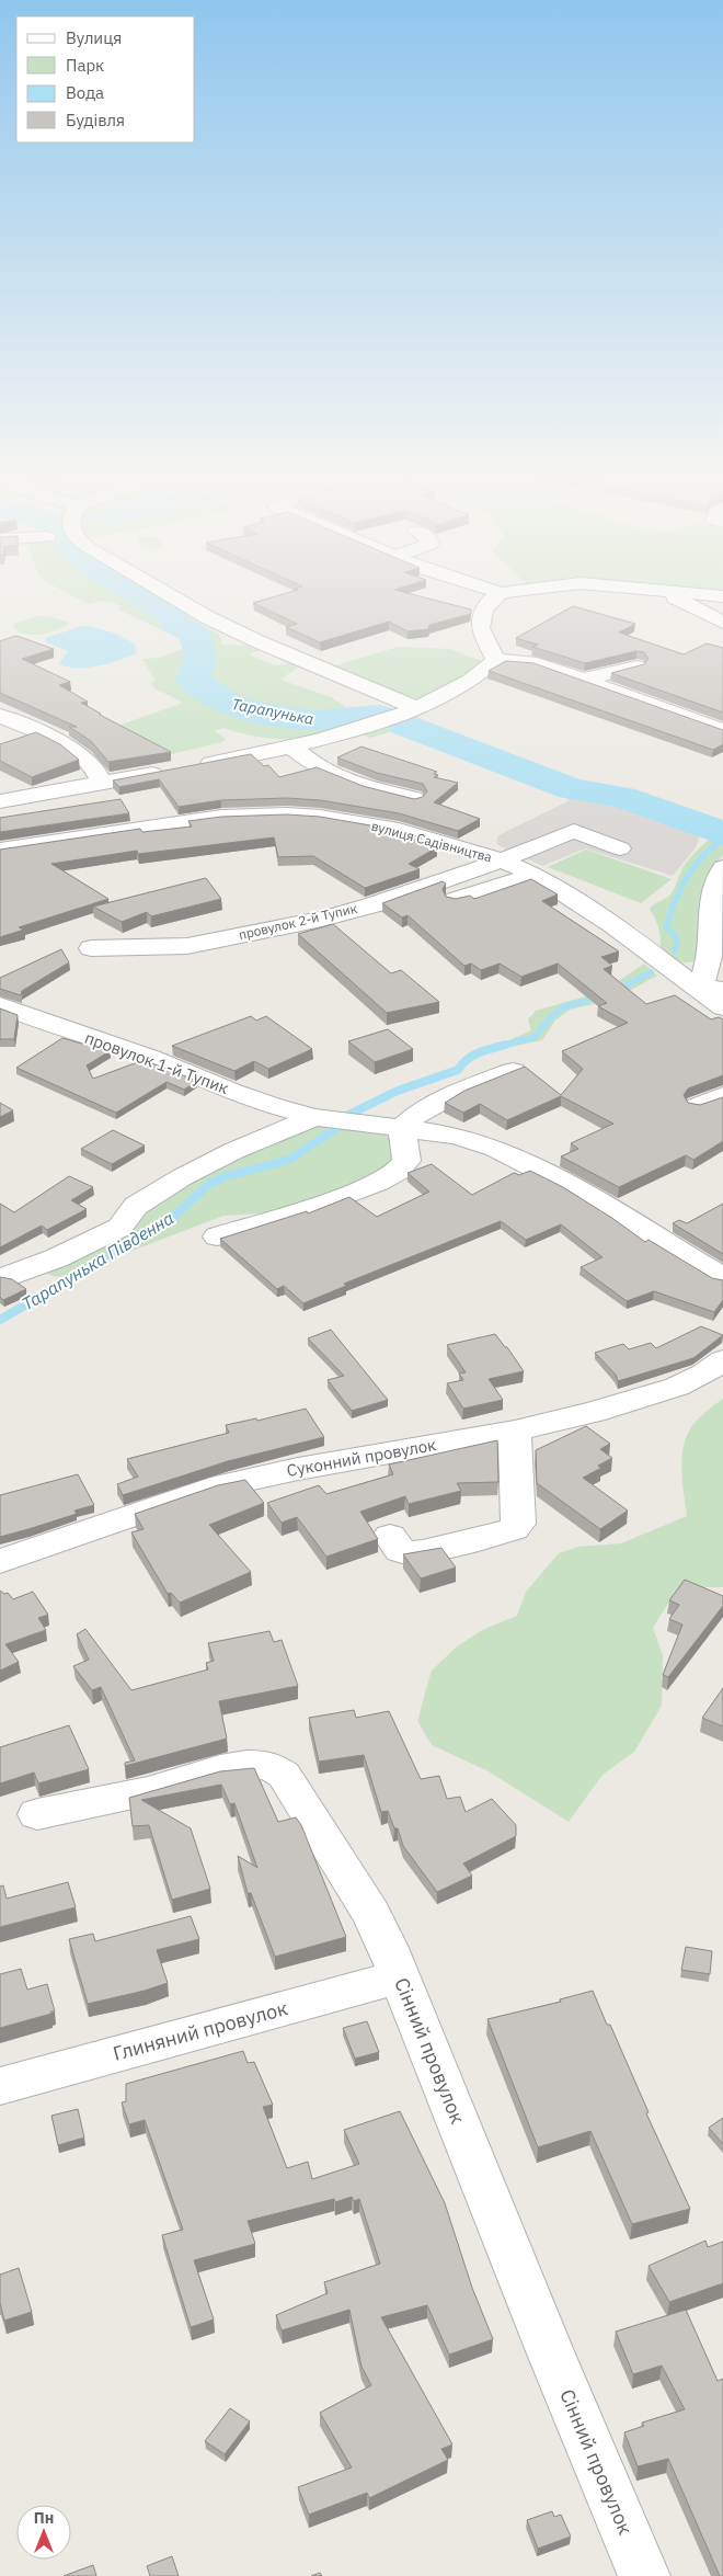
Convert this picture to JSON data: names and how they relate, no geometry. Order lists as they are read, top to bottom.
{
  "streets": {
    "street": [
      "вулиця Садівництва",
      "провулок 2-й Тупик",
      "провулок 1-й Тупик",
      "Суконний провулок",
      "Глиняний провулок",
      "Сінний провулок"
    ]
  },
  "crossings": [
    ["вулиця Садівництва", "провулок 2-й Тупик"],
    ["Глиняний провулок", "Сінний провулок"]
  ],
  "water": ["Тарапунька", "Тарапунька Південна"],
  "legend": [
    "Вулиця",
    "Парк",
    "Вода",
    "Будівля"
  ],
  "north": "top"
}
